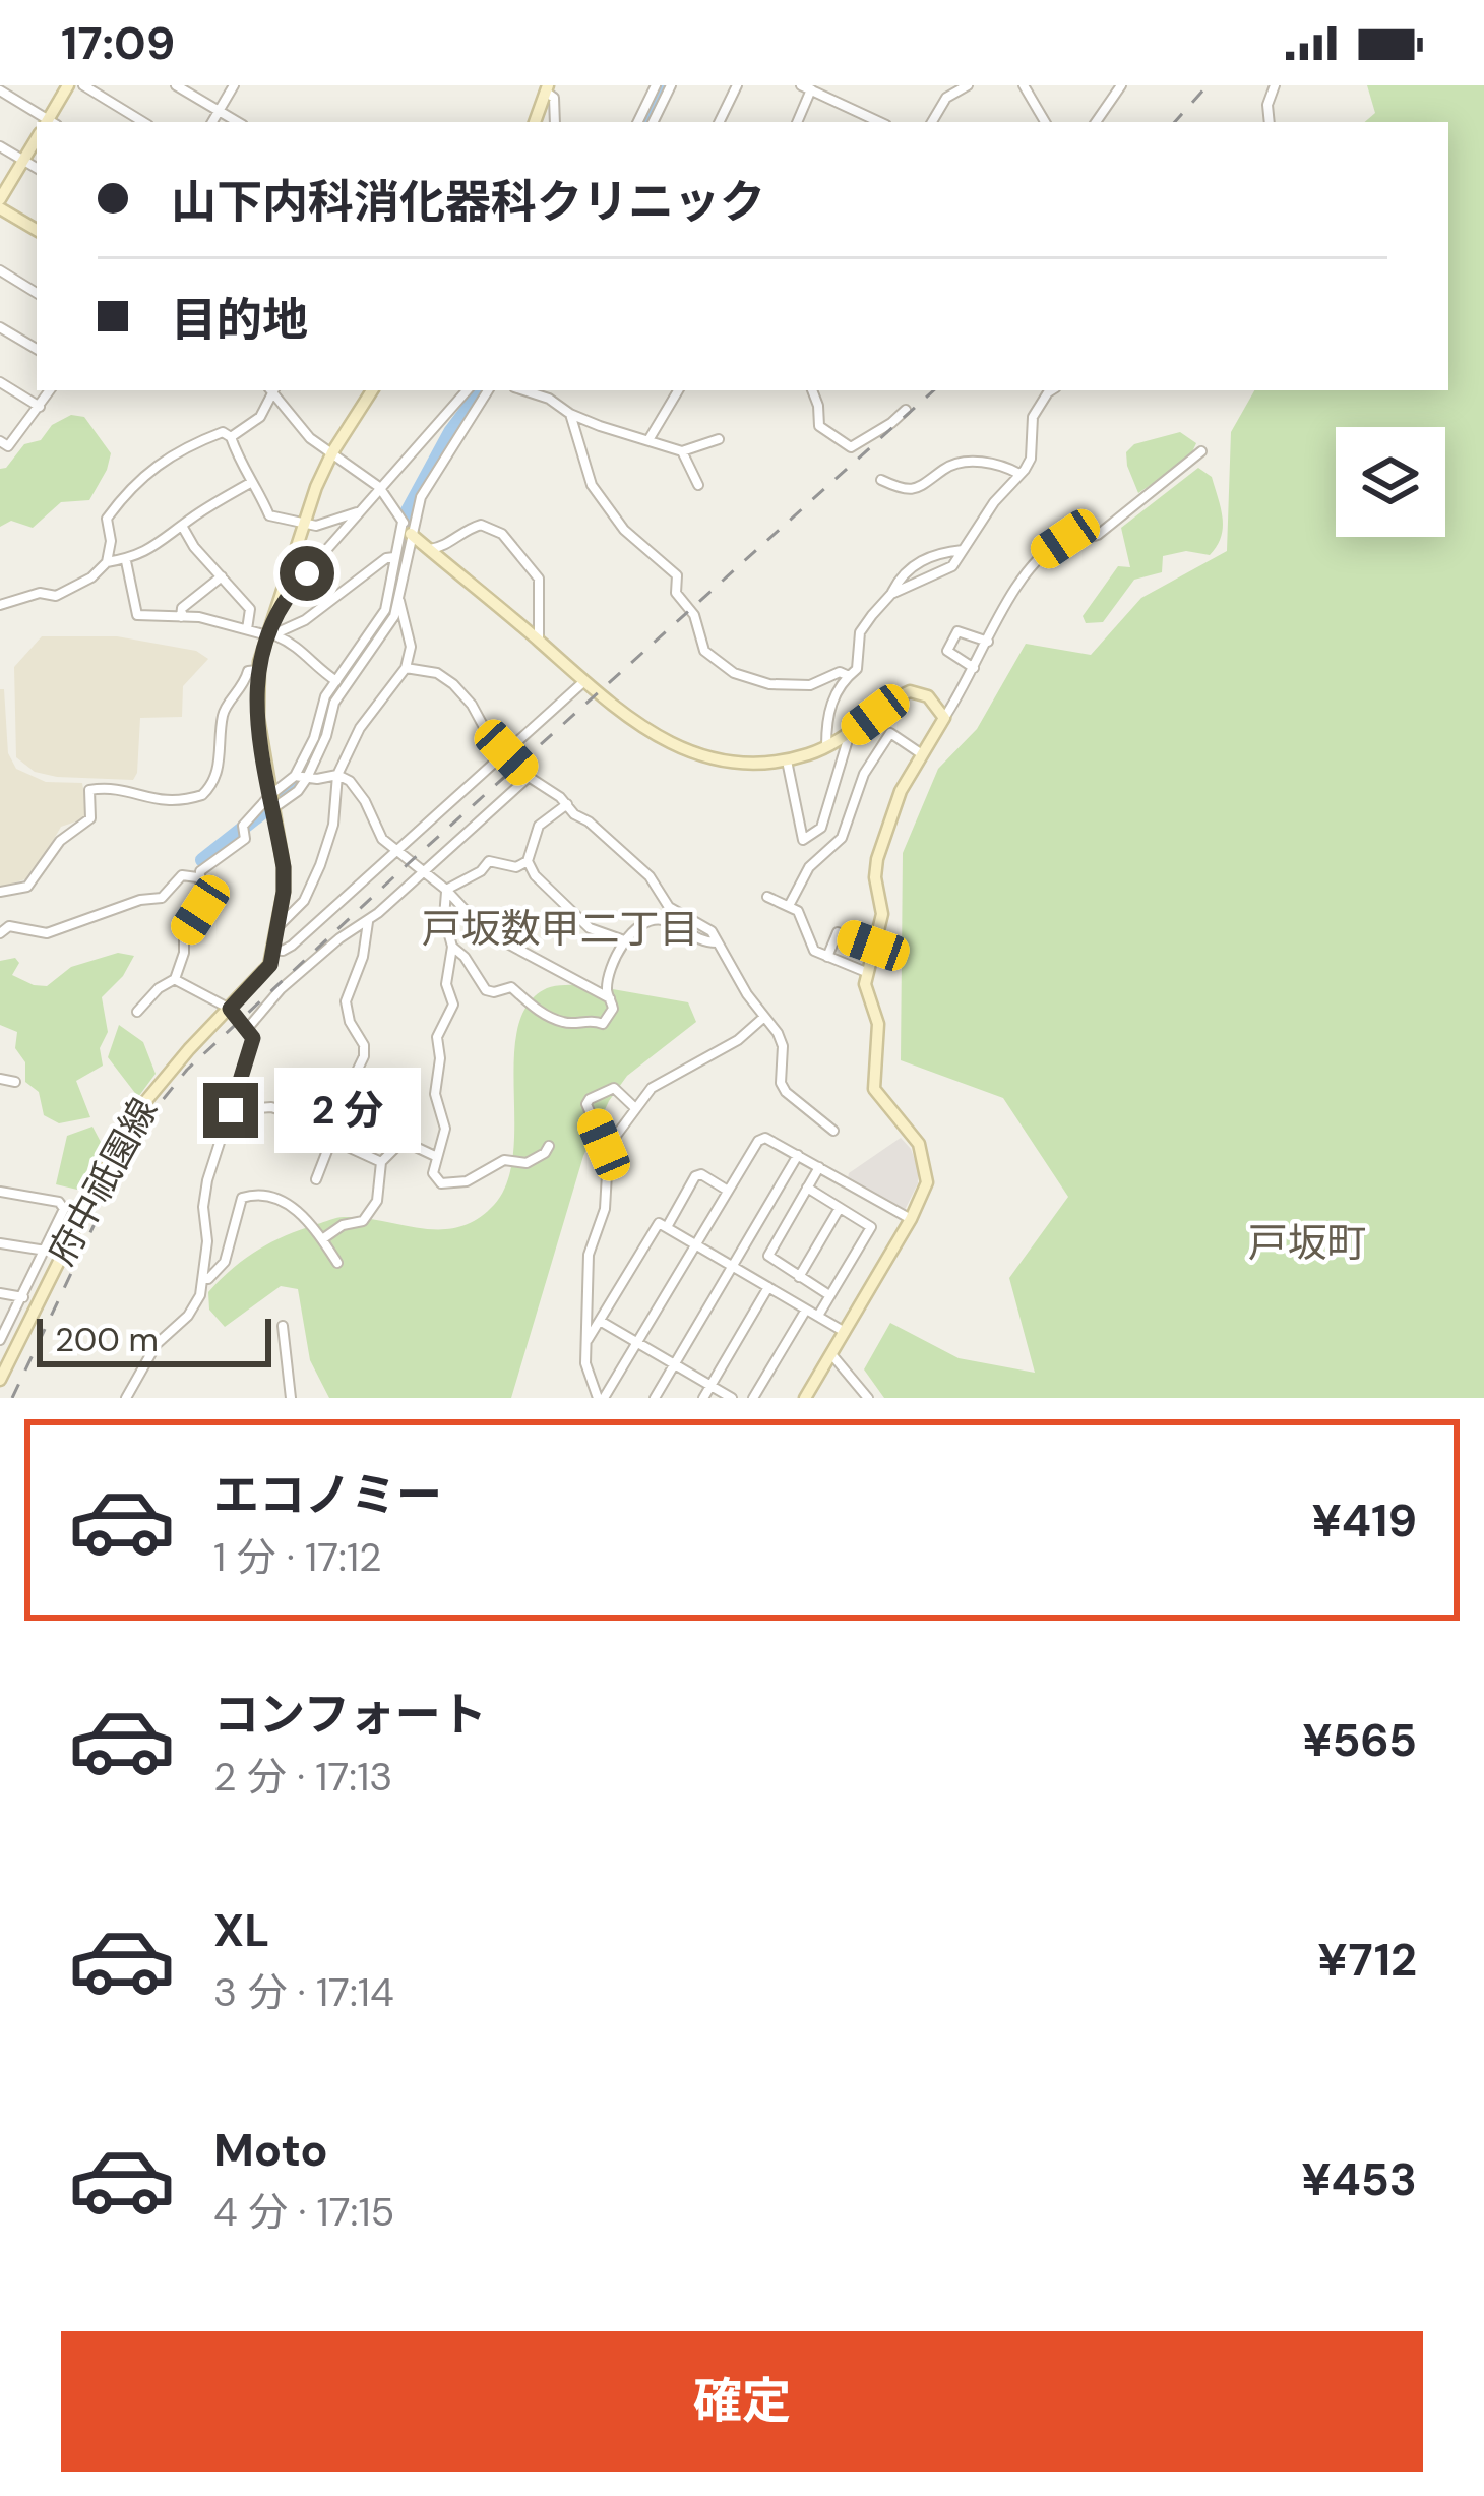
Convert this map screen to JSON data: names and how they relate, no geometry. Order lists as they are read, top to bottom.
{
  "streets": {
    "street": ["府中祇園線"]
  },
  "districts": ["戸坂数甲二丁目", "戸坂町"],
  "scale_bar": "200 m",
  "page": {
    "status": "17:09",
    "banner": ["山下内科消化器科クリニック", "目的地"],
    "bubble": "2 分",
    "scale": "200 m",
    "list": [
      {
        "name": "エコノミー",
        "note": "1 分 · 17:12",
        "value": "¥419"
      },
      {
        "name": "コンフォート",
        "note": "2 分 · 17:13",
        "value": "¥565"
      },
      {
        "name": "XL",
        "note": "3 分 · 17:14",
        "value": "¥712"
      },
      {
        "name": "Moto",
        "note": "4 分 · 17:15",
        "value": "¥453"
      }
    ],
    "buttons": "確定"
  }
}
